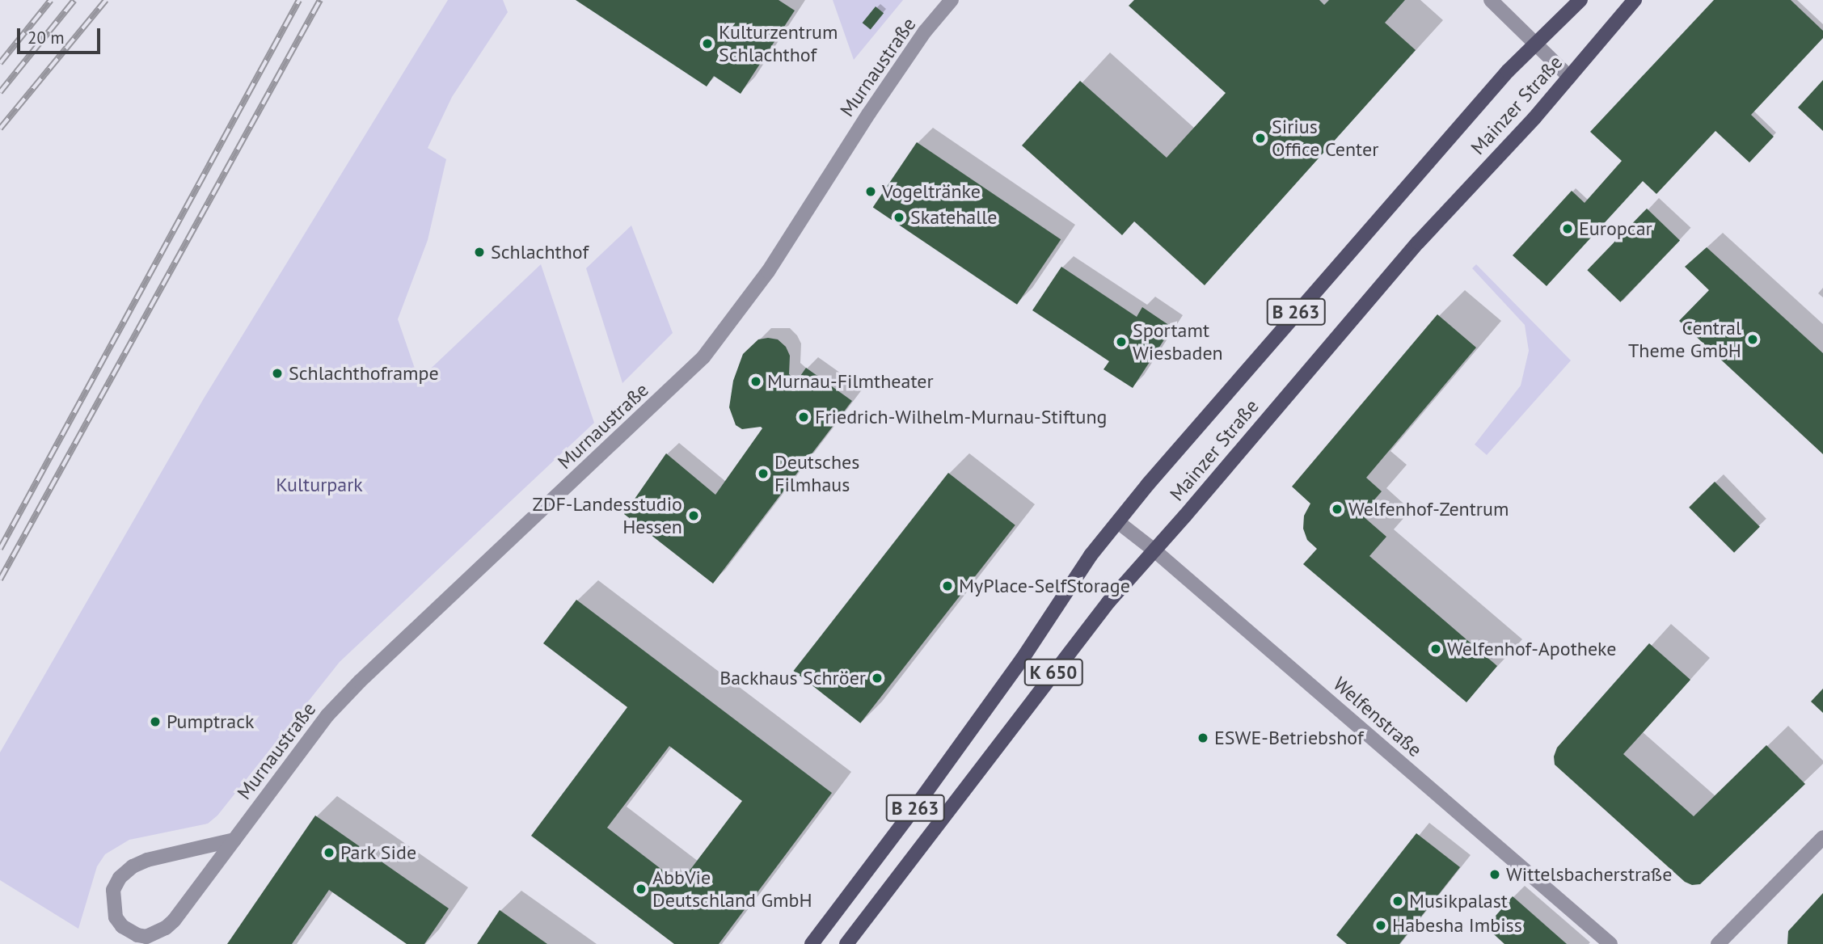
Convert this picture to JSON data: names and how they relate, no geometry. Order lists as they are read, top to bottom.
{
  "streets": {
    "main road": ["Mainzer Straße", "B 263", "K 650"],
    "street": ["Murnaustraße", "Welfenstraße"]
  },
  "crossings": [
    ["Mainzer Straße", "Welfenstraße"]
  ],
  "parks": ["Kulturpark"],
  "places": [
    "Kulturzentrum Schlachthof",
    "Sirius Office Center",
    "Vogeltränke",
    "Skatehalle",
    "Europcar",
    "Schlachthof",
    "Central Theme GmbH",
    "Sportamt Wiesbaden",
    "Schlachthoframpe",
    "Murnau-Filmtheater",
    "Friedrich-Wilhelm-Murnau-Stiftung",
    "Deutsches Filmhaus",
    "Welfenhof-Zentrum",
    "ZDF-Landesstudio Hessen",
    "MyPlace-SelfStorage",
    "Welfenhof-Apotheke",
    "Backhaus Schröer",
    "Pumptrack",
    "ESWE-Betriebshof",
    "Park Side",
    "Wittelsbacherstraße",
    "AbbVie Deutschland GmbH",
    "Musikpalast",
    "Habesha Imbiss"
  ],
  "scale_bar": "20 m"
}
